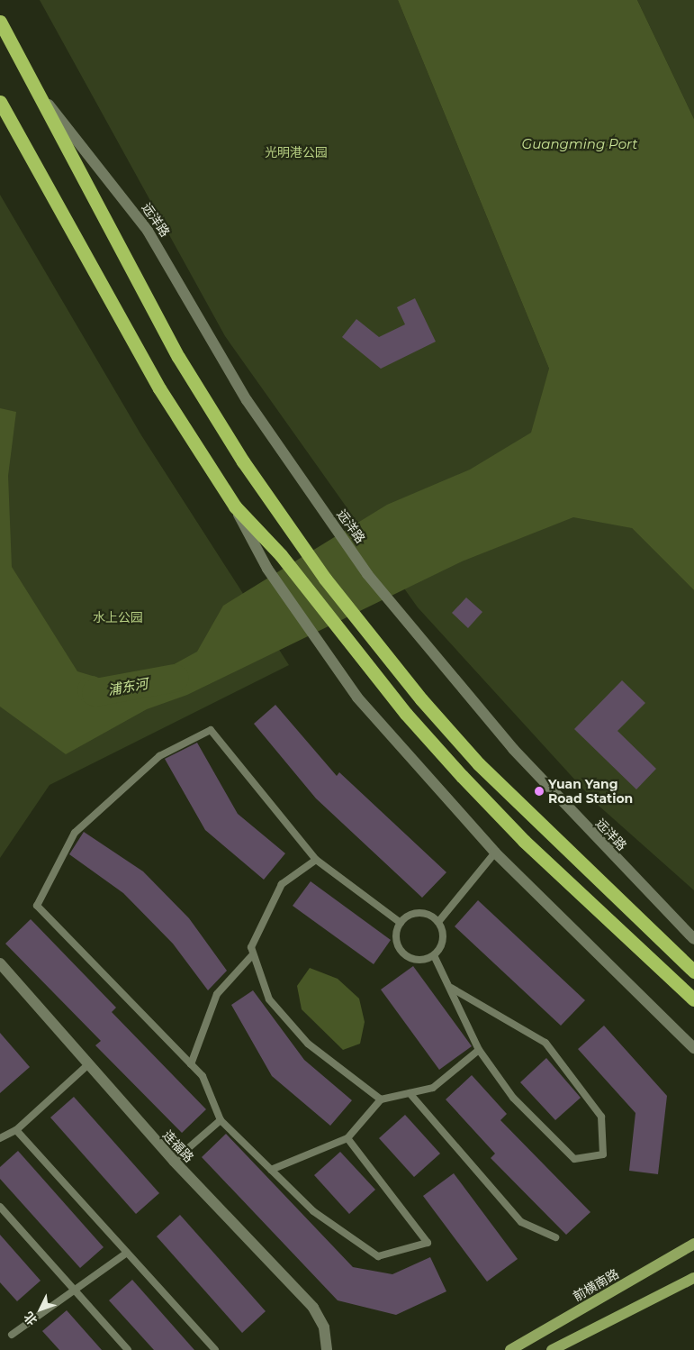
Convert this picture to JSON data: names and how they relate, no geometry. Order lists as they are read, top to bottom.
{
  "streets": {
    "highway": ["远洋路"],
    "main road": ["连福路", "前横南路"]
  },
  "water": ["Guangming Port", "浦东河"],
  "parks": ["光明港公园", "水上公园"],
  "places": ["Yuan Yang Road Station"],
  "north": "bottom left"
}
